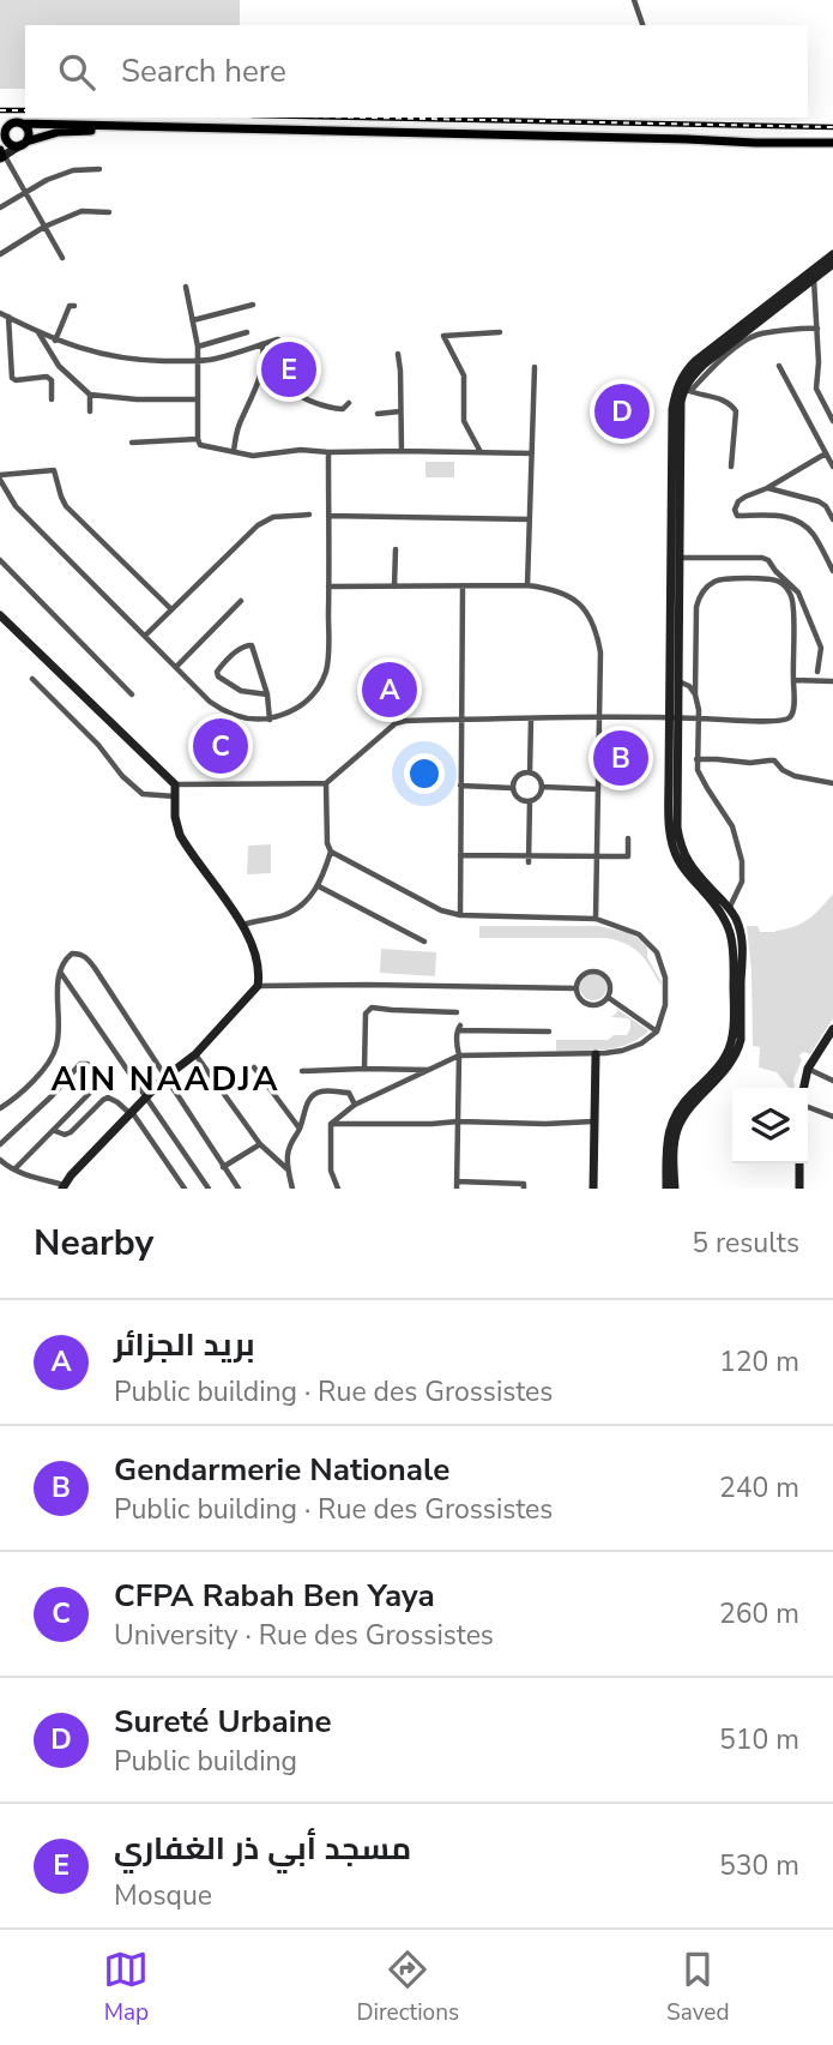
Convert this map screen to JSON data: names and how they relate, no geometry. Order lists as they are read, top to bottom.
{
  "districts": ["AIN NAADJA"],
  "page": {
    "search": "Search here",
    "pins": [
      "E",
      "D",
      "A",
      "C",
      "B"
    ],
    "heading": ["Nearby", "5 results"],
    "list": [
      {
        "mark": "A",
        "name": "بريد الجزائر",
        "note": "Public building · Rue des Grossistes",
        "value": "120 m"
      },
      {
        "mark": "B",
        "name": "Gendarmerie Nationale",
        "note": "Public building · Rue des Grossistes",
        "value": "240 m"
      },
      {
        "mark": "C",
        "name": "CFPA Rabah Ben Yaya",
        "note": "University · Rue des Grossistes",
        "value": "260 m"
      },
      {
        "mark": "D",
        "name": "Sureté Urbaine",
        "note": "Public building",
        "value": "510 m"
      },
      {
        "mark": "E",
        "name": "مسجد أبي ذر الغفاري",
        "note": "Mosque",
        "value": "530 m"
      }
    ],
    "nav": ["Map", "Directions", "Saved"]
  }
}
